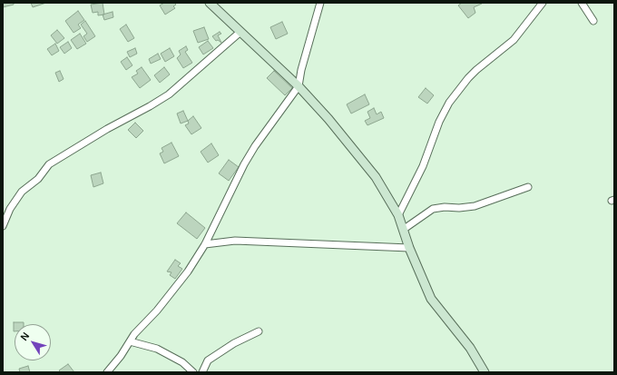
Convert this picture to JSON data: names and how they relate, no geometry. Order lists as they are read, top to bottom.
{
  "north": "top left"
}
